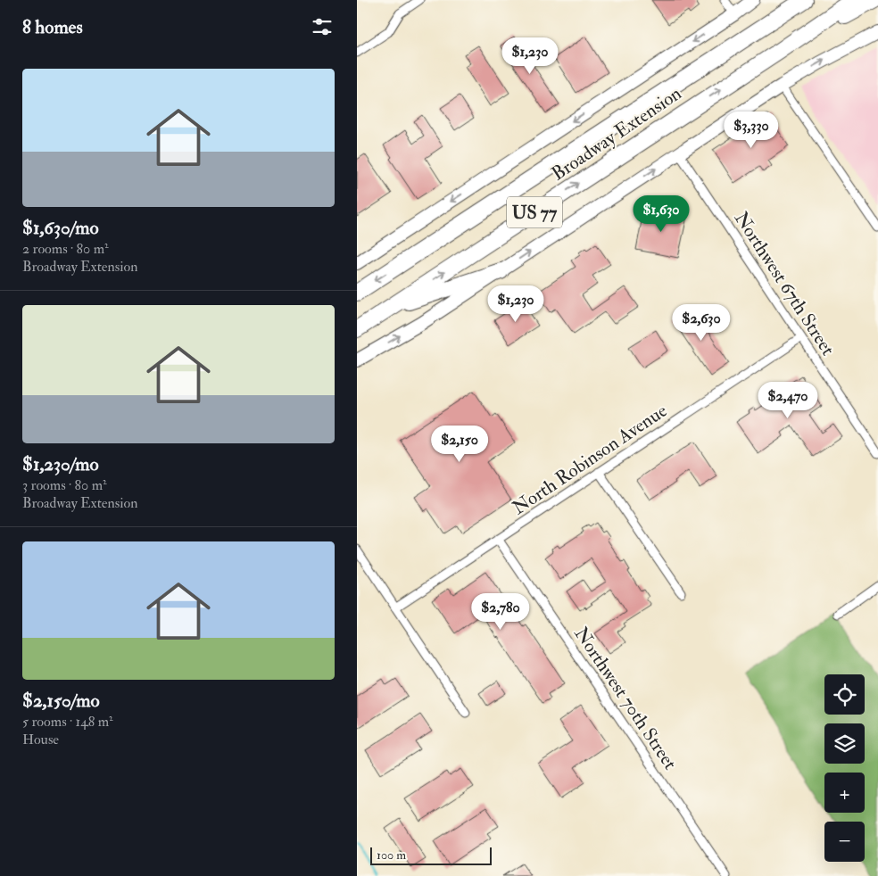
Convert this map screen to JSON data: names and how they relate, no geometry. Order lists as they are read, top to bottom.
{
  "streets": {
    "highway": ["Broadway Extension", "US 77"],
    "street": ["Northwest 67th Street", "North Robinson Avenue", "Northwest 70th Street"]
  },
  "crossings": [
    ["Northwest 67th Street", "North Robinson Avenue"],
    ["North Robinson Avenue", "Northwest 70th Street"]
  ],
  "scale_bar": "100 m",
  "page": {
    "heading": "8 homes",
    "price": [
      "$1,230",
      "$3,330",
      "$1,630",
      "$1,230",
      "$2,630",
      "$2,470",
      "$2,150",
      "$2,780"
    ],
    "list": [
      {
        "name": "$1,630/mo",
        "note": "2 rooms · 80 m² · Broadway Extension"
      },
      {
        "name": "$1,230/mo",
        "note": "3 rooms · 80 m² · Broadway Extension"
      },
      {
        "name": "$2,150/mo",
        "note": "5 rooms · 148 m² · House"
      }
    ],
    "map_buttons": ["+", "−"],
    "scale": "100 m"
  }
}
